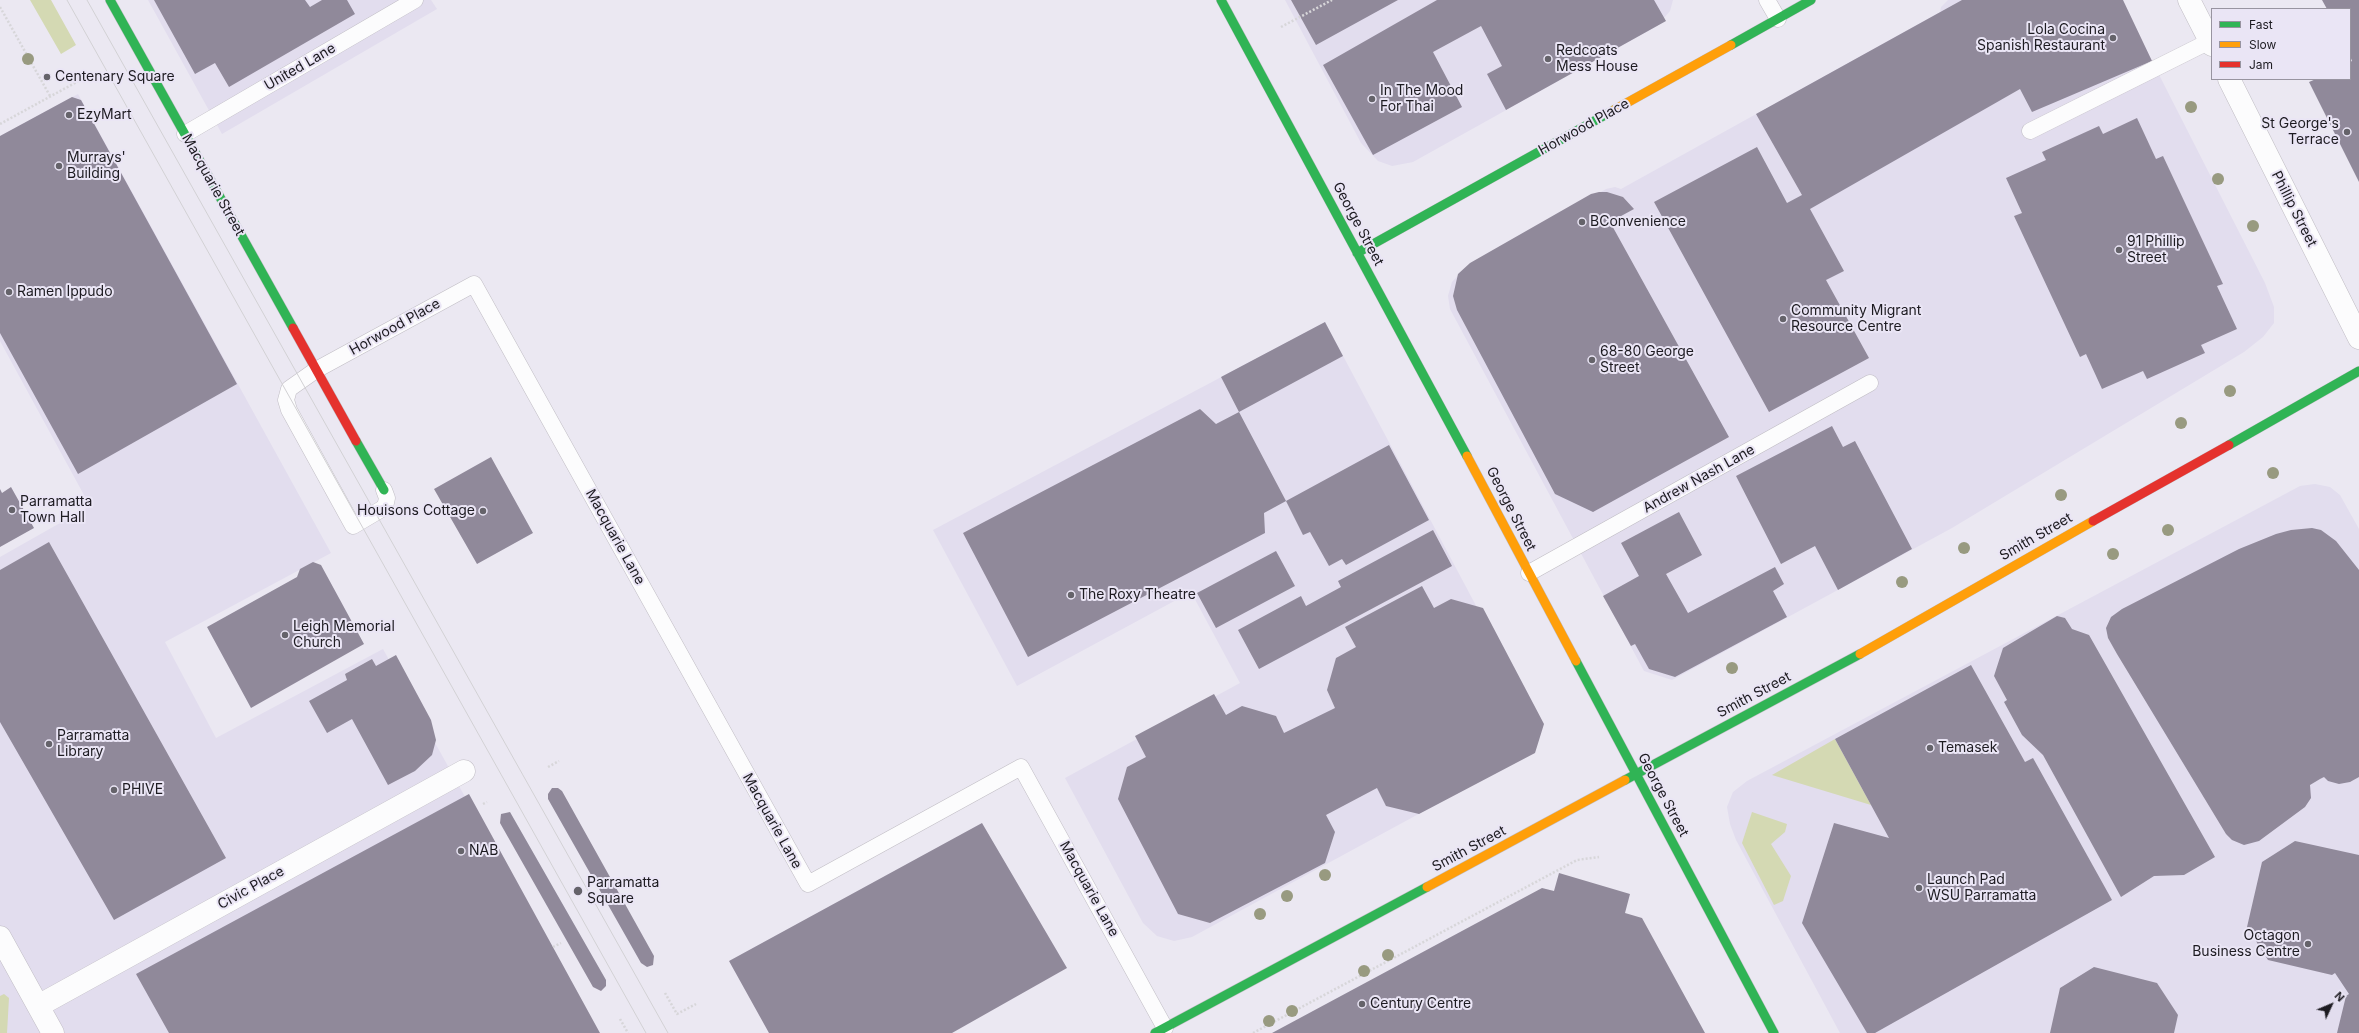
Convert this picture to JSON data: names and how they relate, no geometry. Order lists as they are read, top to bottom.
{
  "streets": {
    "street": [
      "Horwood Place",
      "Macquarie Street",
      "Phillip Street",
      "George Street",
      "Smith Street",
      "Civic Place"
    ],
    "lane": ["United Lane", "Andrew Nash Lane", "Macquarie Lane"]
  },
  "crossings": [
    ["United Lane", "Macquarie Street"],
    ["Horwood Place", "Macquarie Street"],
    ["Horwood Place", "George Street"],
    ["Horwood Place", "Macquarie Lane"],
    ["George Street", "Andrew Nash Lane"],
    ["George Street", "Smith Street"],
    ["Macquarie Lane", "Smith Street"]
  ],
  "places": [
    "Lola Cocina Spanish Restaurant",
    "Redcoats Mess House",
    "Centenary Square",
    "In The Mood For Thai",
    "EzyMart",
    "St George's Terrace",
    "Murrays' Building",
    "BConvenience",
    "91 Phillip Street",
    "Ramen Ippudo",
    "Community Migrant Resource Centre",
    "68-80 George Street",
    "Parramatta Town Hall",
    "Houisons Cottage",
    "The Roxy Theatre",
    "Leigh Memorial Church",
    "Parramatta Library",
    "Temasek",
    "PHIVE",
    "NAB",
    "Launch Pad WSU Parramatta",
    "Parramatta Square",
    "Octagon Business Centre",
    "Century Centre"
  ],
  "legend": ["Fast", "Slow", "Jam"],
  "north": "top right"
}
